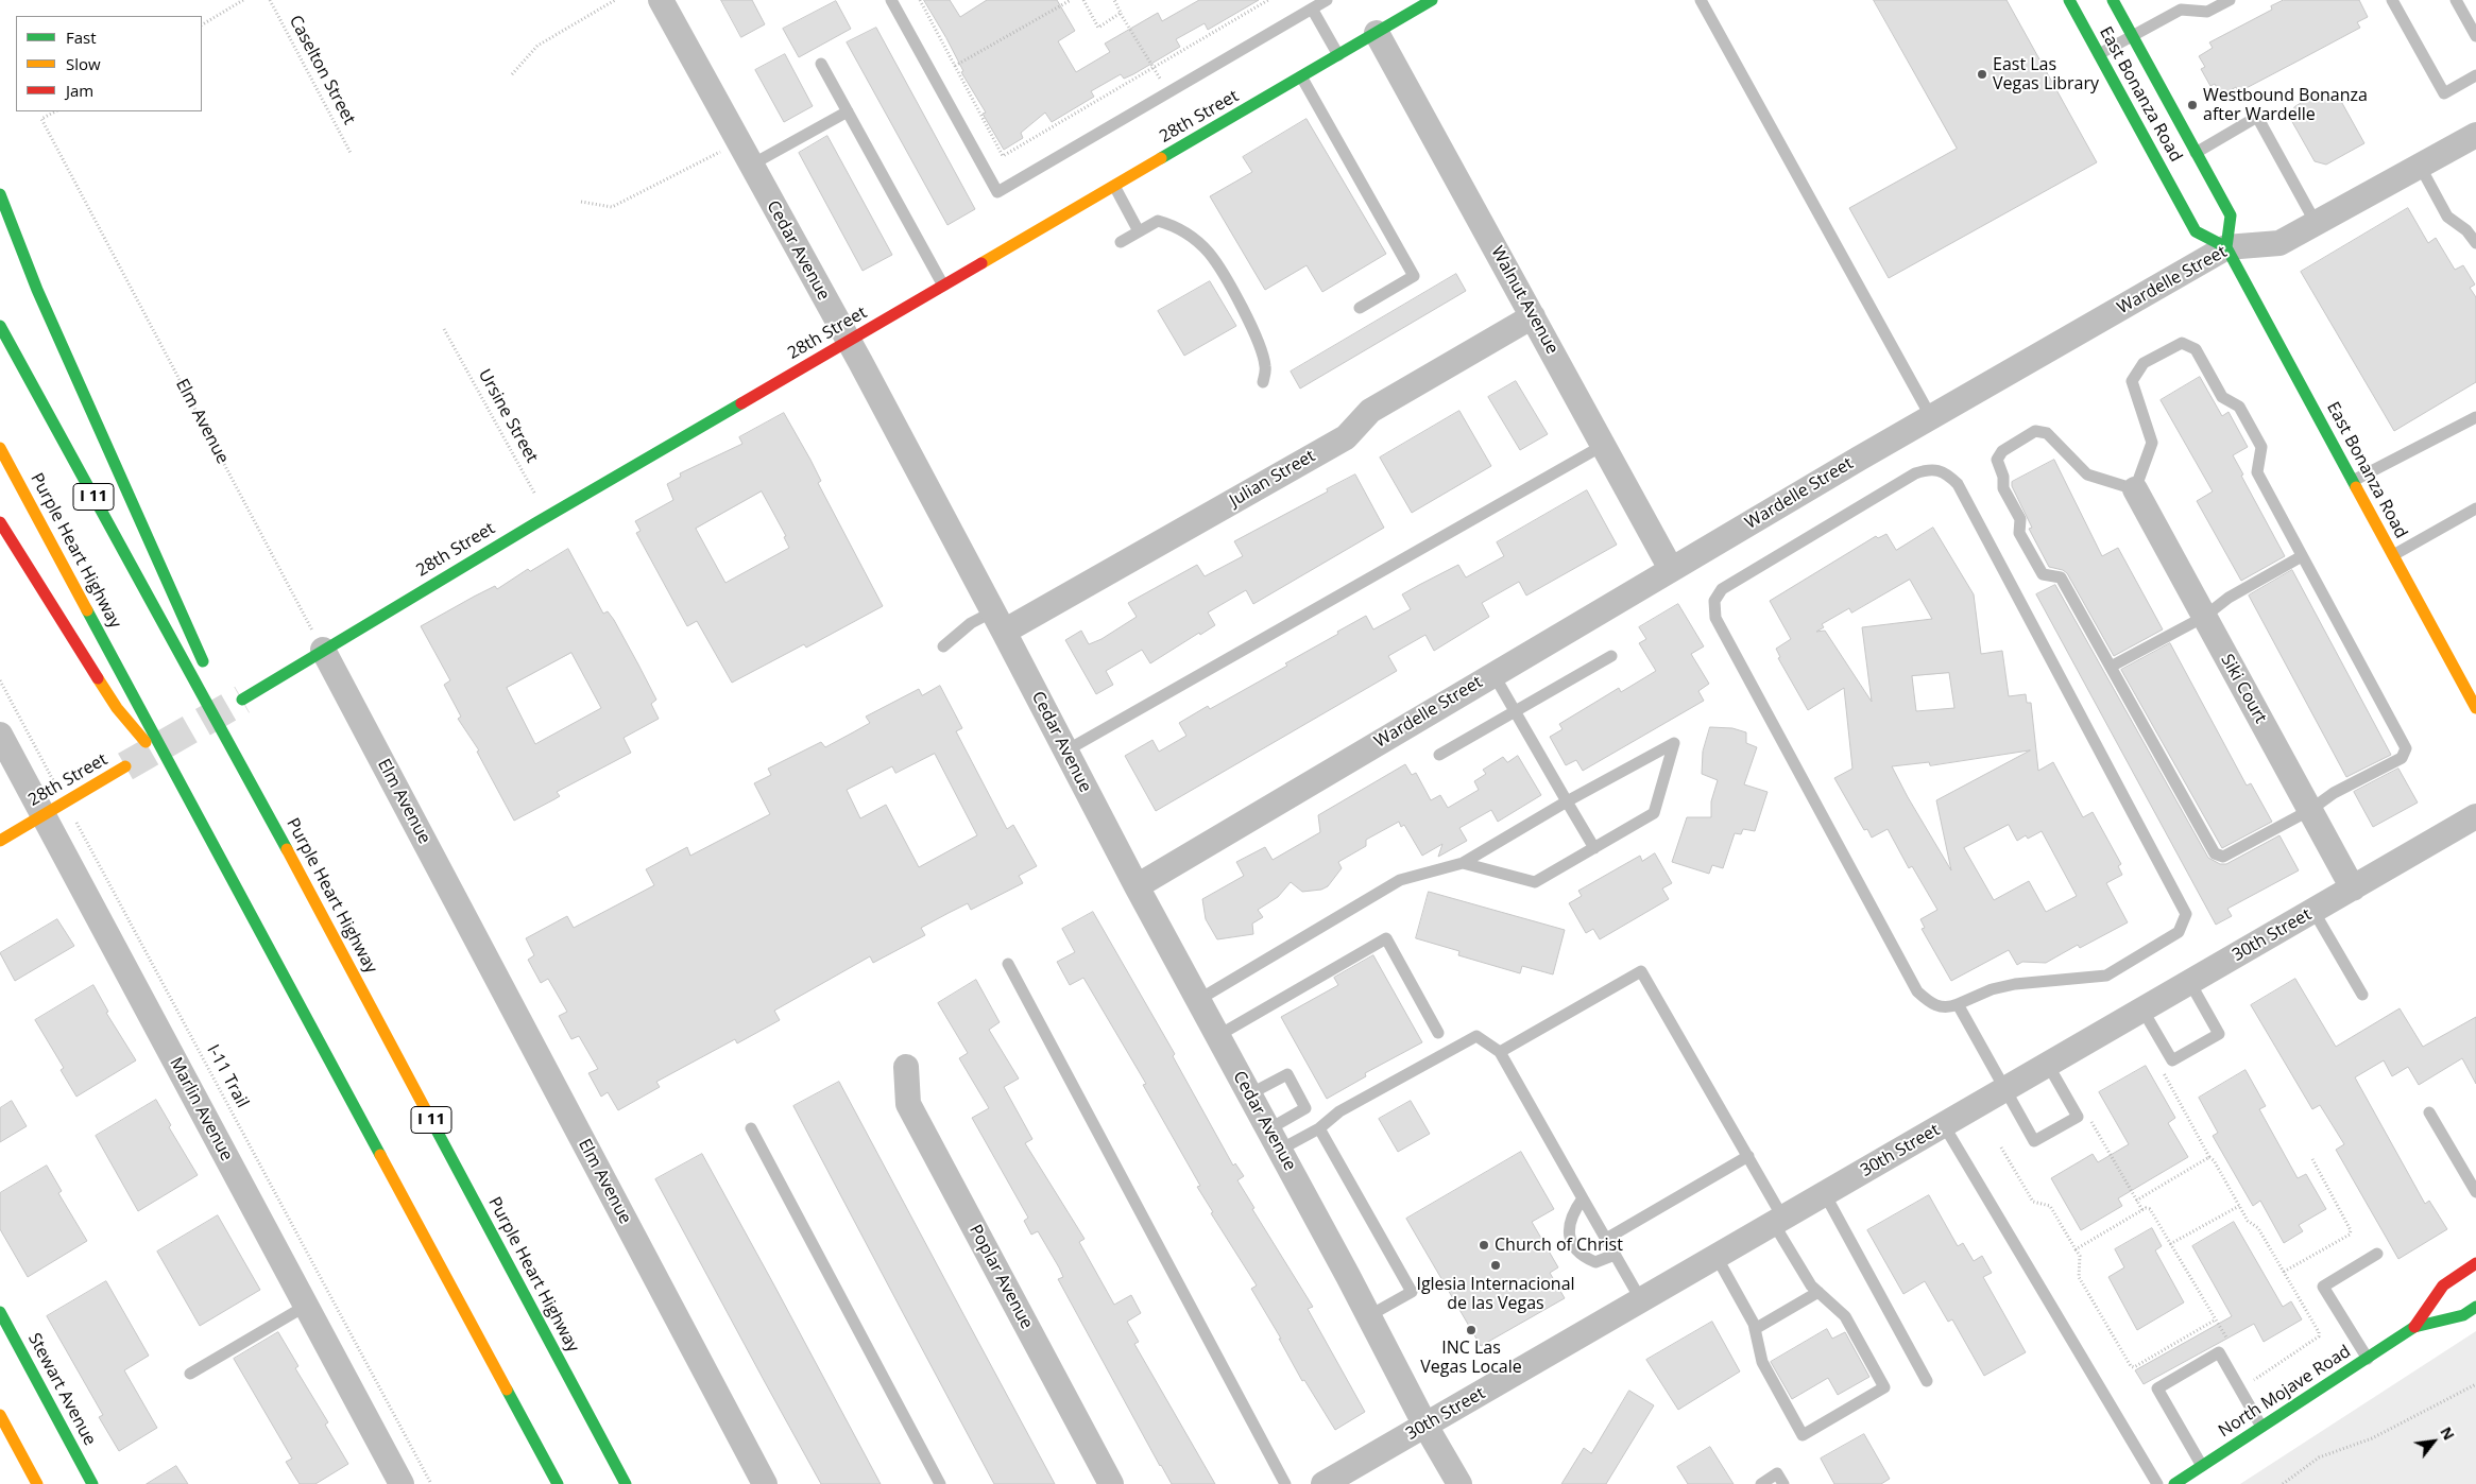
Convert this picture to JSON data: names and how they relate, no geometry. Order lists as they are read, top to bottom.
{
  "streets": {
    "main road": [
      "East Bonanza Road",
      "28th Street",
      "I 11",
      "Purple Heart Highway",
      "Stewart Avenue",
      "North Mojave Road"
    ],
    "street": [
      "Cedar Avenue",
      "Wardelle Street",
      "Walnut Avenue",
      "Elm Avenue",
      "Julian Street",
      "Siki Court",
      "30th Street",
      "Marlin Avenue",
      "Poplar Avenue"
    ],
    "path": ["Caselton Street", "Ursine Street", "I-11 Trail"]
  },
  "crossings": [
    ["East Bonanza Road", "Wardelle Street"],
    ["28th Street", "Cedar Avenue"],
    ["28th Street", "Walnut Avenue"],
    ["28th Street", "Ursine Street"],
    ["28th Street", "Elm Avenue"],
    ["28th Street", "I-11 Trail"],
    ["28th Street", "Marlin Avenue"],
    ["Cedar Avenue", "Wardelle Street"],
    ["Cedar Avenue", "Julian Street"],
    ["Cedar Avenue", "30th Street"],
    ["Wardelle Street", "Walnut Avenue"],
    ["Walnut Avenue", "Julian Street"],
    ["Siki Court", "30th Street"]
  ],
  "places": [
    "East Las Vegas Library",
    "Westbound Bonanza after Wardelle",
    "Church of Christ",
    "Iglesia Internacional de las Vegas",
    "INC Las Vegas Locale"
  ],
  "legend": ["Fast", "Slow", "Jam"],
  "north": "top right"
}
